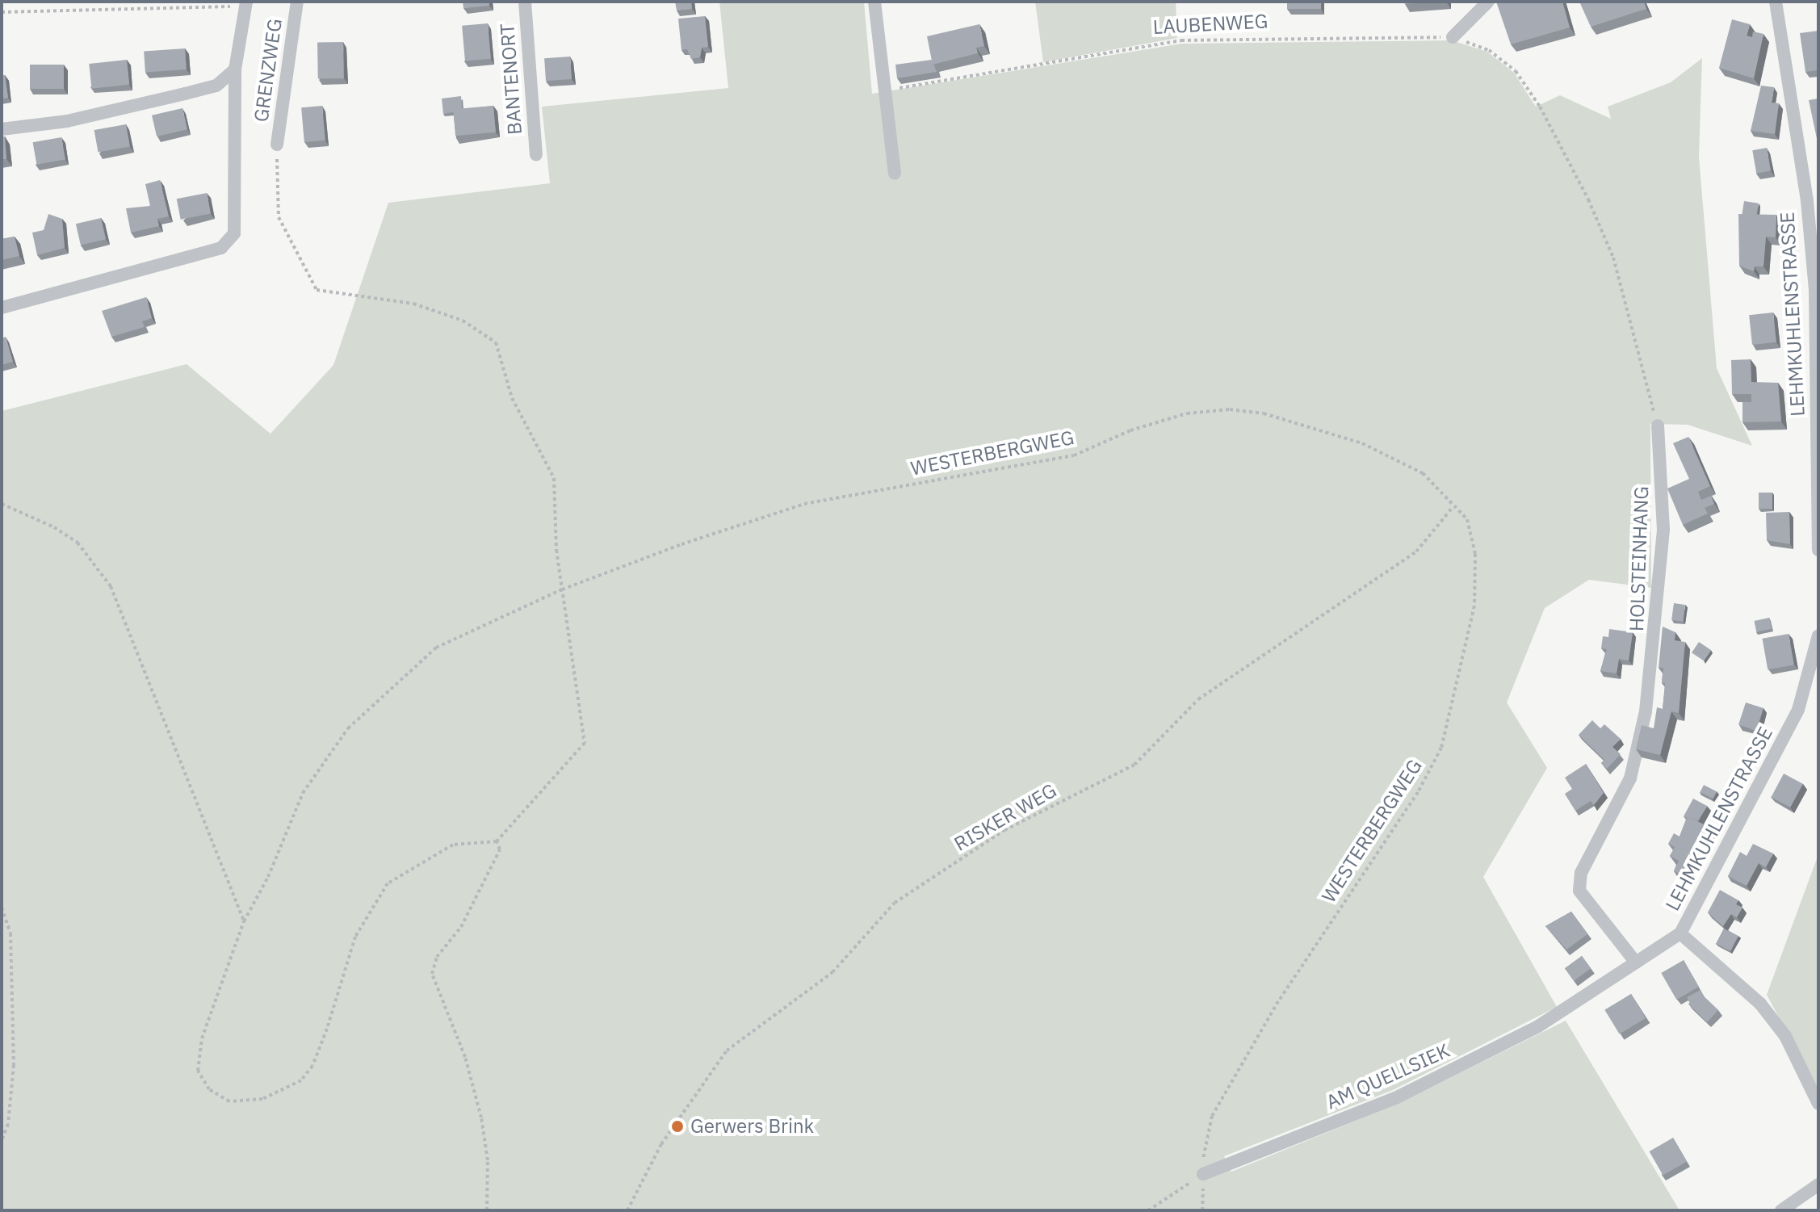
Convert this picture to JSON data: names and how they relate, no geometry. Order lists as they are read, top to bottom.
{
  "streets": {
    "street": [
      "GRENZWEG",
      "BANTENORT",
      "LEHMKUHLENSTRASSE",
      "HOLSTEINHANG",
      "AM QUELLSIEK"
    ],
    "path": ["LAUBENWEG", "WESTERBERGWEG", "RISKER WEG"]
  },
  "crossings": [
    ["LEHMKUHLENSTRASSE", "HOLSTEINHANG"],
    ["LEHMKUHLENSTRASSE", "AM QUELLSIEK"],
    ["WESTERBERGWEG", "RISKER WEG"],
    ["WESTERBERGWEG", "AM QUELLSIEK"],
    ["HOLSTEINHANG", "AM QUELLSIEK"]
  ],
  "places": ["Gerwers Brink"]
}
